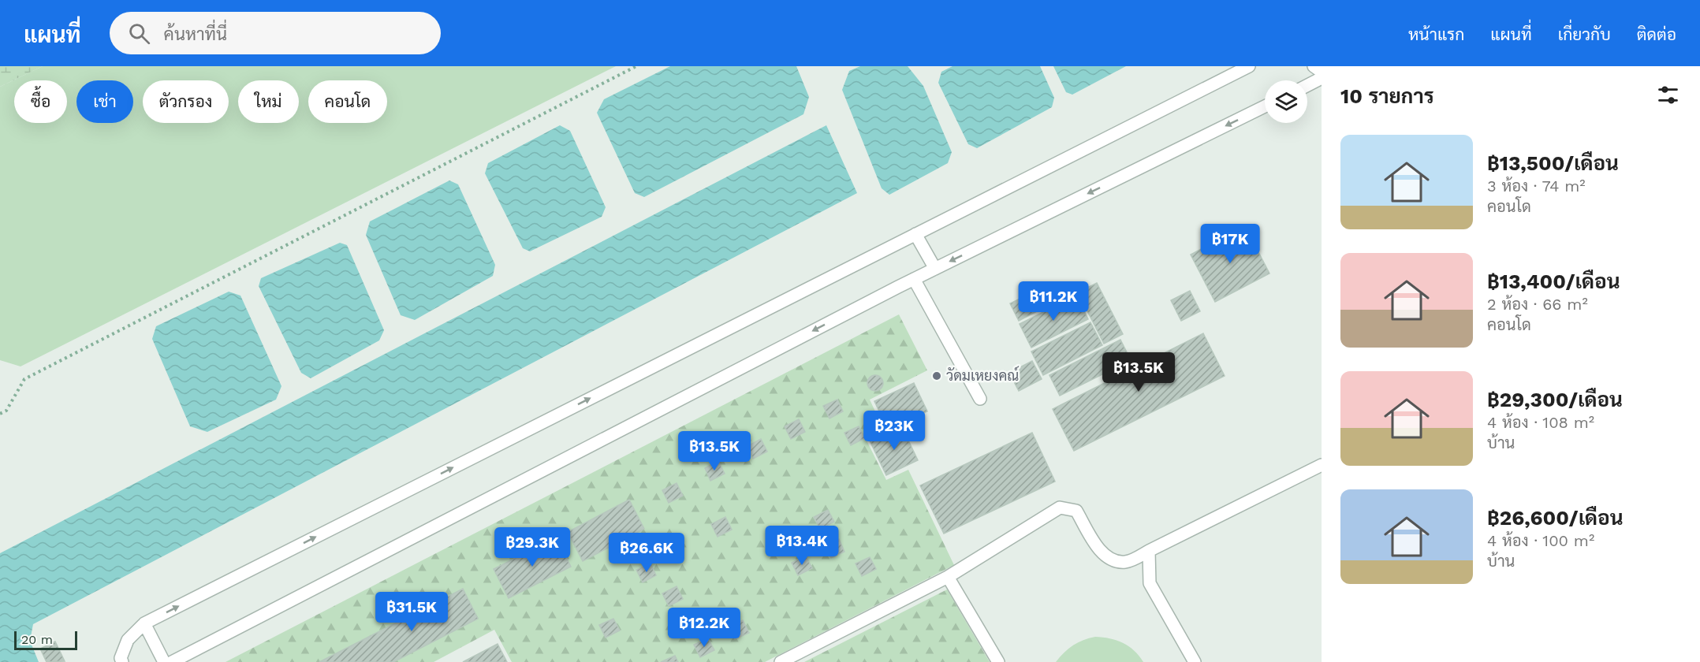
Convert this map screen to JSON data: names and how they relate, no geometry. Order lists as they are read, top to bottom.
{
  "places": ["วัดมเหยงคณ์"],
  "scale_bar": "20 m",
  "page": {
    "header": "แผนที่",
    "search": "ค้นหาที่นี่",
    "nav": [
      "หน้าแรก",
      "แผนที่",
      "เกี่ยวกับ",
      "ติดต่อ"
    ],
    "heading": "10 รายการ",
    "chip": [
      "ซื้อ",
      "เช่า",
      "ตัวกรอง",
      "ใหม่",
      "คอนโด"
    ],
    "list": [
      {
        "name": "฿13,500/เดือน",
        "note": "3 ห้อง · 74 m² · คอนโด"
      },
      {
        "name": "฿13,400/เดือน",
        "note": "2 ห้อง · 66 m² · คอนโด"
      },
      {
        "name": "฿29,300/เดือน",
        "note": "4 ห้อง · 108 m² · บ้าน"
      },
      {
        "name": "฿26,600/เดือน",
        "note": "4 ห้อง · 100 m² · บ้าน"
      }
    ],
    "price": [
      "฿17K",
      "฿11.2K",
      "฿13.5K",
      "฿23K",
      "฿13.5K",
      "฿13.4K",
      "฿29.3K",
      "฿26.6K",
      "฿31.5K",
      "฿12.2K"
    ],
    "scale": "20 m"
  }
}
